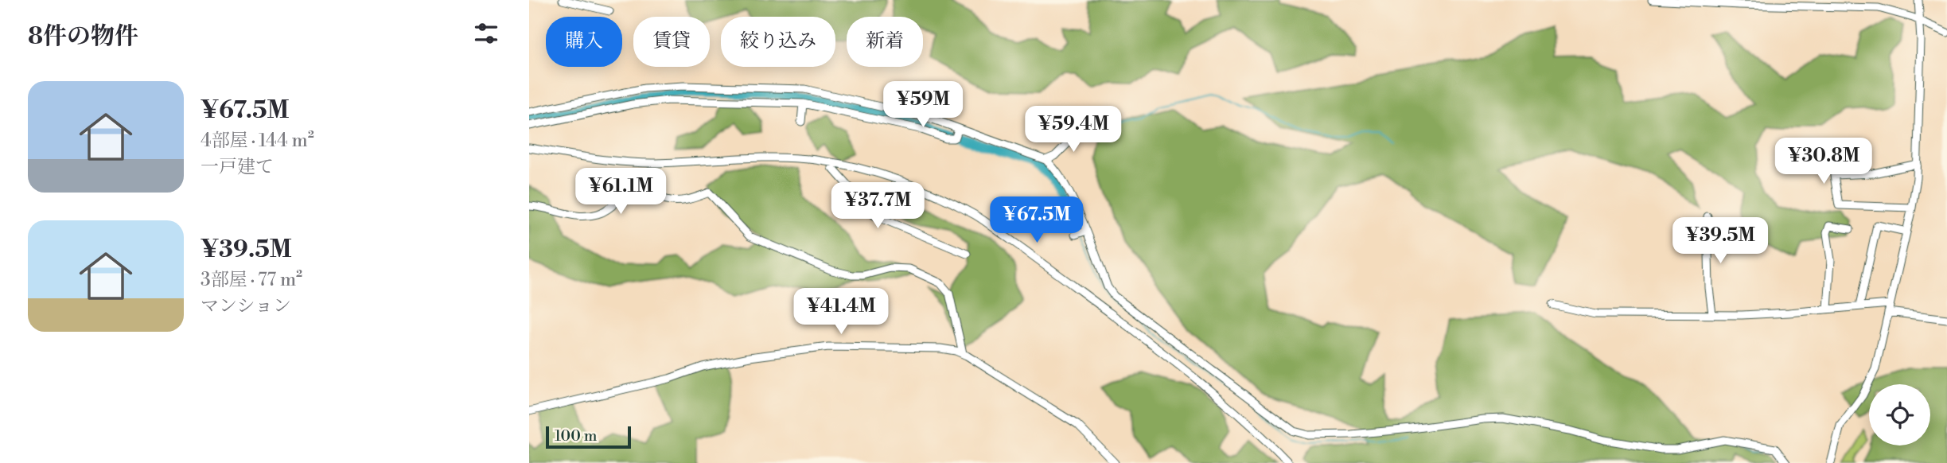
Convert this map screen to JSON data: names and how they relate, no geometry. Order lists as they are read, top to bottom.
{
  "scale_bar": "100 m",
  "page": {
    "heading": "8件の物件",
    "chip": [
      "購入",
      "賃貸",
      "絞り込み",
      "新着"
    ],
    "list": [
      {
        "name": "¥67.5M",
        "note": "4部屋 · 144 m² · 一戸建て"
      },
      {
        "name": "¥39.5M",
        "note": "3部屋 · 77 m² · マンション"
      }
    ],
    "price": [
      "¥59M",
      "¥59.4M",
      "¥30.8M",
      "¥61.1M",
      "¥37.7M",
      "¥67.5M",
      "¥39.5M",
      "¥41.4M"
    ],
    "scale": "100 m"
  }
}
